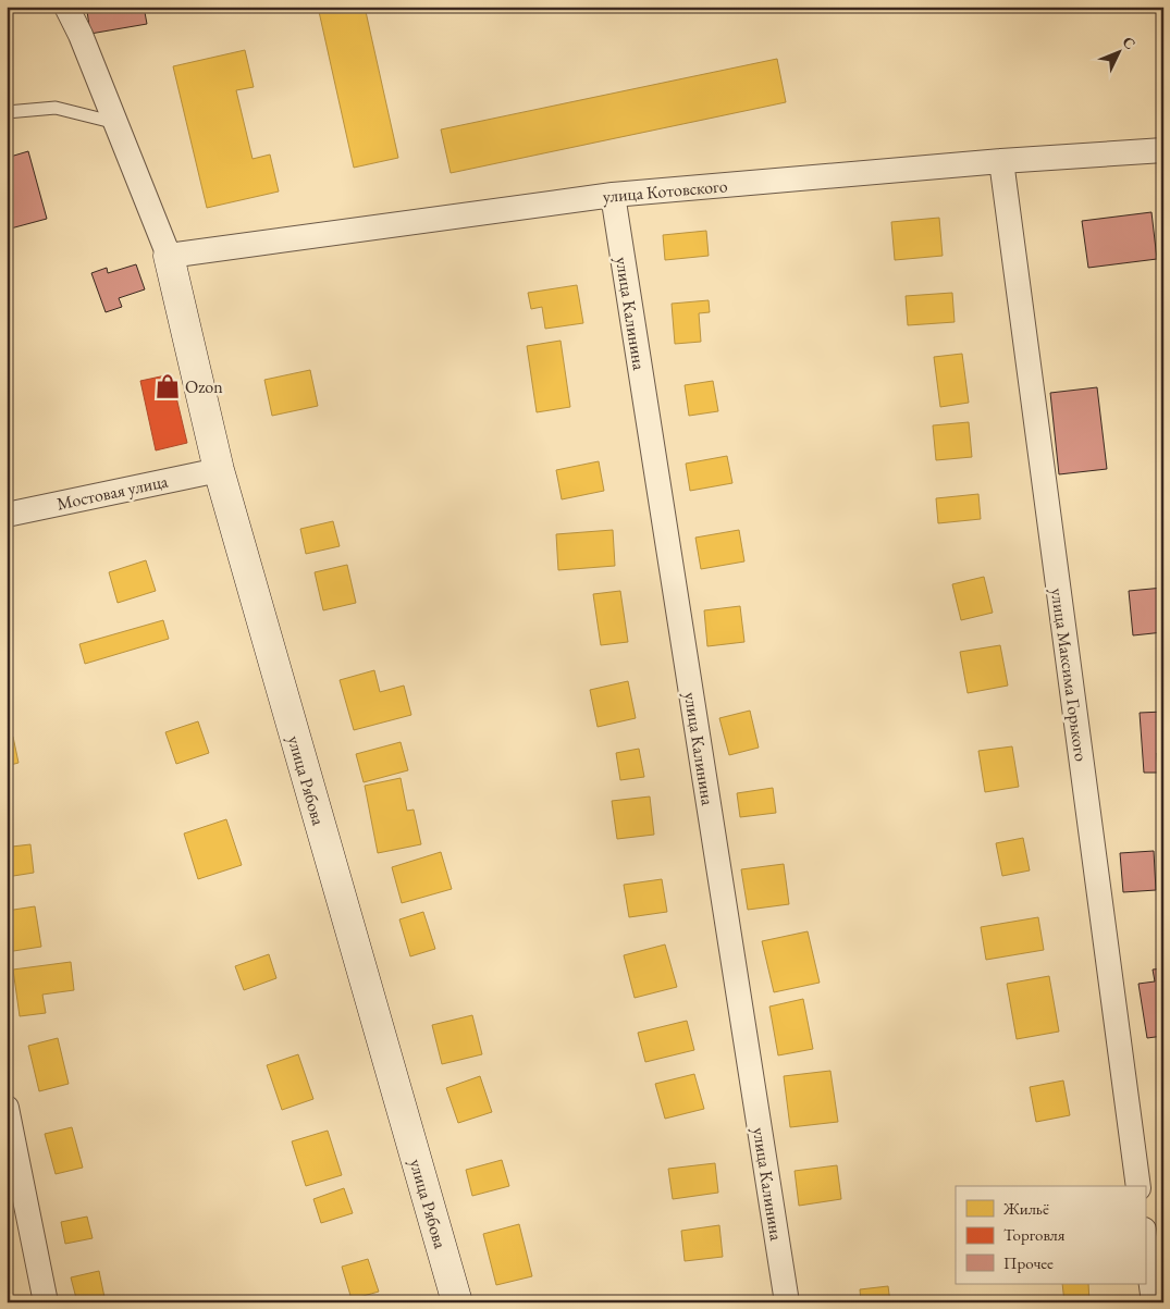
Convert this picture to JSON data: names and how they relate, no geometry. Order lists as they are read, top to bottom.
{
  "streets": {
    "street": [
      "улица Котовского",
      "улица Калинина",
      "Мостовая улица",
      "улица Максима Горького",
      "улица Рябова"
    ]
  },
  "crossings": [
    ["улица Котовского", "улица Калинина"],
    ["улица Котовского", "улица Максима Горького"],
    ["улица Котовского", "улица Рябова"],
    ["Мостовая улица", "улица Рябова"]
  ],
  "places": {
    "shop": ["Ozon"]
  },
  "legend": ["Жильё", "Торговля", "Прочее"],
  "north": "top right"
}
